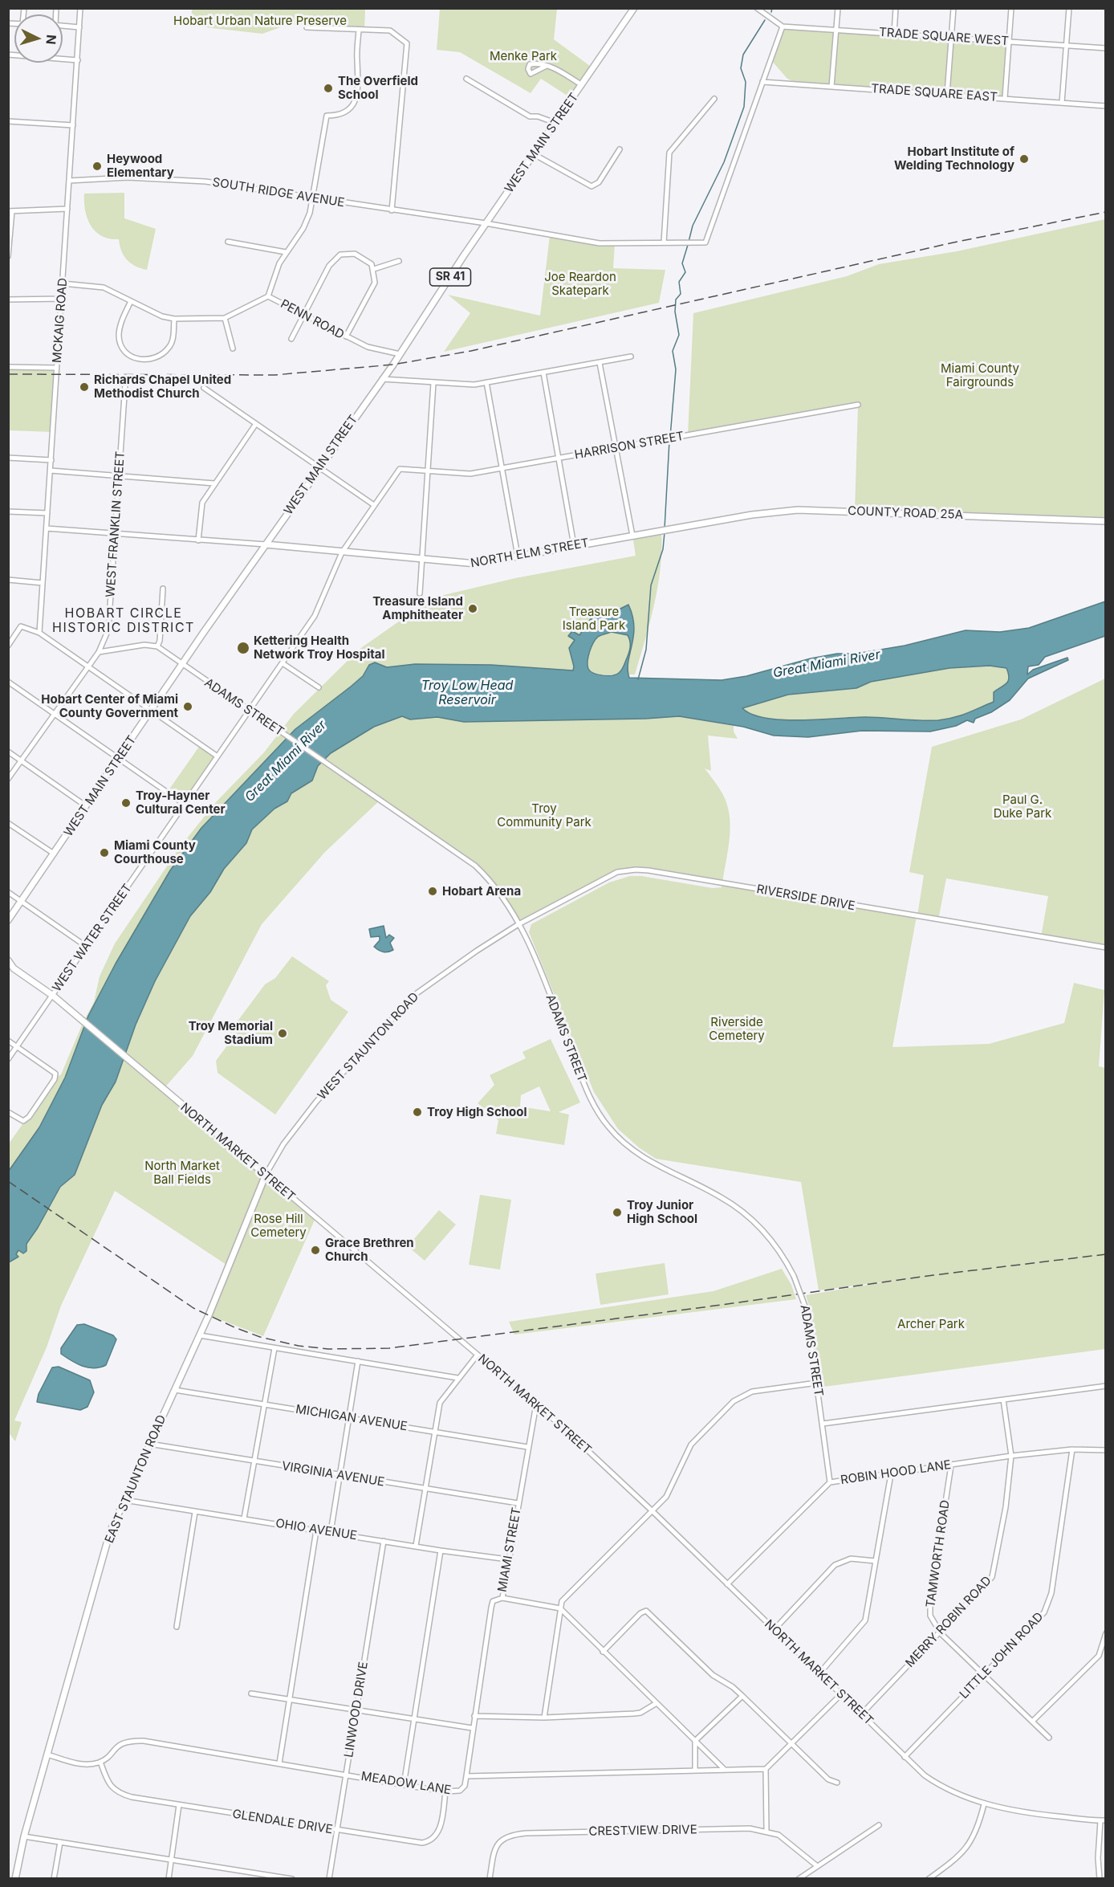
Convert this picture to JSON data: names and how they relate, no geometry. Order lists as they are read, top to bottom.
{
  "streets": {
    "main road": [
      "WEST MAIN STREET",
      "SR 41",
      "COUNTY ROAD 25A",
      "NORTH ELM STREET",
      "NORTH MARKET STREET",
      "EAST STAUNTON ROAD"
    ],
    "street": [
      "TRADE SQUARE WEST",
      "TRADE SQUARE EAST",
      "SOUTH RIDGE AVENUE",
      "PENN ROAD",
      "MCKAIG ROAD",
      "HARRISON STREET",
      "WEST FRANKLIN STREET",
      "ADAMS STREET",
      "RIVERSIDE DRIVE",
      "WEST WATER STREET",
      "WEST STAUNTON ROAD",
      "MICHIGAN AVENUE",
      "ROBIN HOOD LANE",
      "VIRGINIA AVENUE",
      "OHIO AVENUE",
      "MIAMI STREET",
      "TAMWORTH ROAD",
      "MERRY ROBIN ROAD",
      "LITTLE JOHN ROAD",
      "LINWOOD DRIVE",
      "MEADOW LANE",
      "GLENDALE DRIVE",
      "CRESTVIEW DRIVE"
    ]
  },
  "crossings": [
    ["TRADE SQUARE EAST", "SOUTH RIDGE AVENUE"],
    ["WEST MAIN STREET", "SOUTH RIDGE AVENUE"],
    ["WEST MAIN STREET", "PENN ROAD"],
    ["WEST MAIN STREET", "NORTH ELM STREET"],
    ["WEST MAIN STREET", "ADAMS STREET"],
    ["SOUTH RIDGE AVENUE", "MCKAIG ROAD"],
    ["PENN ROAD", "MCKAIG ROAD"],
    ["HARRISON STREET", "WEST WATER STREET"],
    ["COUNTY ROAD 25A", "NORTH ELM STREET"],
    ["NORTH ELM STREET", "WEST WATER STREET"],
    ["ADAMS STREET", "RIVERSIDE DRIVE"],
    ["ADAMS STREET", "WEST WATER STREET"],
    ["ADAMS STREET", "WEST STAUNTON ROAD"],
    ["ADAMS STREET", "ROBIN HOOD LANE"],
    ["RIVERSIDE DRIVE", "WEST STAUNTON ROAD"],
    ["WEST WATER STREET", "NORTH MARKET STREET"],
    ["WEST STAUNTON ROAD", "NORTH MARKET STREET"],
    ["WEST STAUNTON ROAD", "EAST STAUNTON ROAD"],
    ["NORTH MARKET STREET", "ROBIN HOOD LANE"],
    ["NORTH MARKET STREET", "EAST STAUNTON ROAD"],
    ["NORTH MARKET STREET", "MIAMI STREET"],
    ["NORTH MARKET STREET", "MERRY ROBIN ROAD"],
    ["NORTH MARKET STREET", "LITTLE JOHN ROAD"],
    ["MICHIGAN AVENUE", "EAST STAUNTON ROAD"],
    ["MICHIGAN AVENUE", "MIAMI STREET"],
    ["ROBIN HOOD LANE", "TAMWORTH ROAD"],
    ["ROBIN HOOD LANE", "MERRY ROBIN ROAD"],
    ["ROBIN HOOD LANE", "LITTLE JOHN ROAD"],
    ["VIRGINIA AVENUE", "EAST STAUNTON ROAD"],
    ["VIRGINIA AVENUE", "MIAMI STREET"],
    ["EAST STAUNTON ROAD", "OHIO AVENUE"],
    ["OHIO AVENUE", "MIAMI STREET"],
    ["OHIO AVENUE", "LINWOOD DRIVE"],
    ["MIAMI STREET", "MEADOW LANE"],
    ["TAMWORTH ROAD", "MERRY ROBIN ROAD"],
    ["TAMWORTH ROAD", "LITTLE JOHN ROAD"],
    ["LINWOOD DRIVE", "MEADOW LANE"],
    ["LINWOOD DRIVE", "GLENDALE DRIVE"],
    ["MEADOW LANE", "GLENDALE DRIVE"]
  ],
  "districts": ["HOBART CIRCLE HISTORIC DISTRICT"],
  "water": ["Great Miami River", "Troy Low Head Reservoir"],
  "parks": [
    "Hobart Urban Nature Preserve",
    "Menke Park",
    "Joe Reardon Skatepark",
    "Miami County Fairgrounds",
    "Treasure Island Park",
    "Paul G. Duke Park",
    "Troy Community Park",
    "Riverside Cemetery",
    "North Market Ball Fields",
    "Rose Hill Cemetery",
    "Archer Park"
  ],
  "places": [
    "The Overfield School",
    "Hobart Institute of Welding Technology",
    "Heywood Elementary",
    "Richards Chapel United Methodist Church",
    "Treasure Island Amphitheater",
    "Kettering Health Network Troy Hospital",
    "Hobart Center of Miami County Government",
    "Troy-Hayner Cultural Center",
    "Miami County Courthouse",
    "Hobart Arena",
    "Troy Memorial Stadium",
    "Troy High School",
    "Troy Junior High School",
    "Grace Brethren Church"
  ],
  "north": "right"
}
